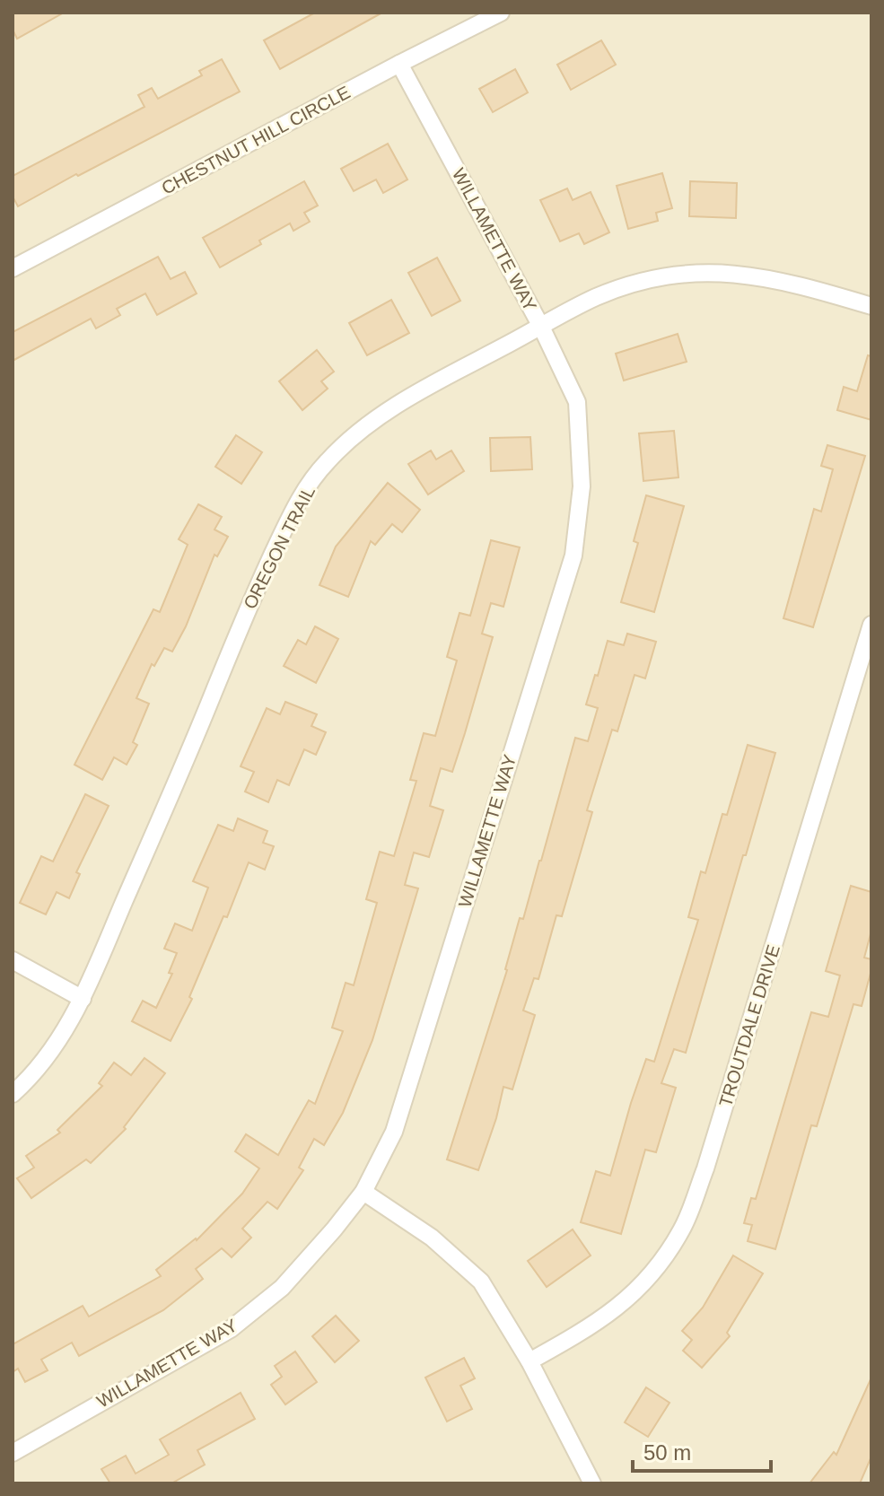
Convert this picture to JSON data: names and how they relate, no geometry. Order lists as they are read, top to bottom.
{
  "streets": {
    "street": [
      "CHESTNUT HILL CIRCLE",
      "WILLAMETTE WAY",
      "OREGON TRAIL",
      "TROUTDALE DRIVE"
    ]
  },
  "crossings": [
    ["CHESTNUT HILL CIRCLE", "WILLAMETTE WAY"],
    ["WILLAMETTE WAY", "OREGON TRAIL"]
  ],
  "scale_bar": "50 m"
}
